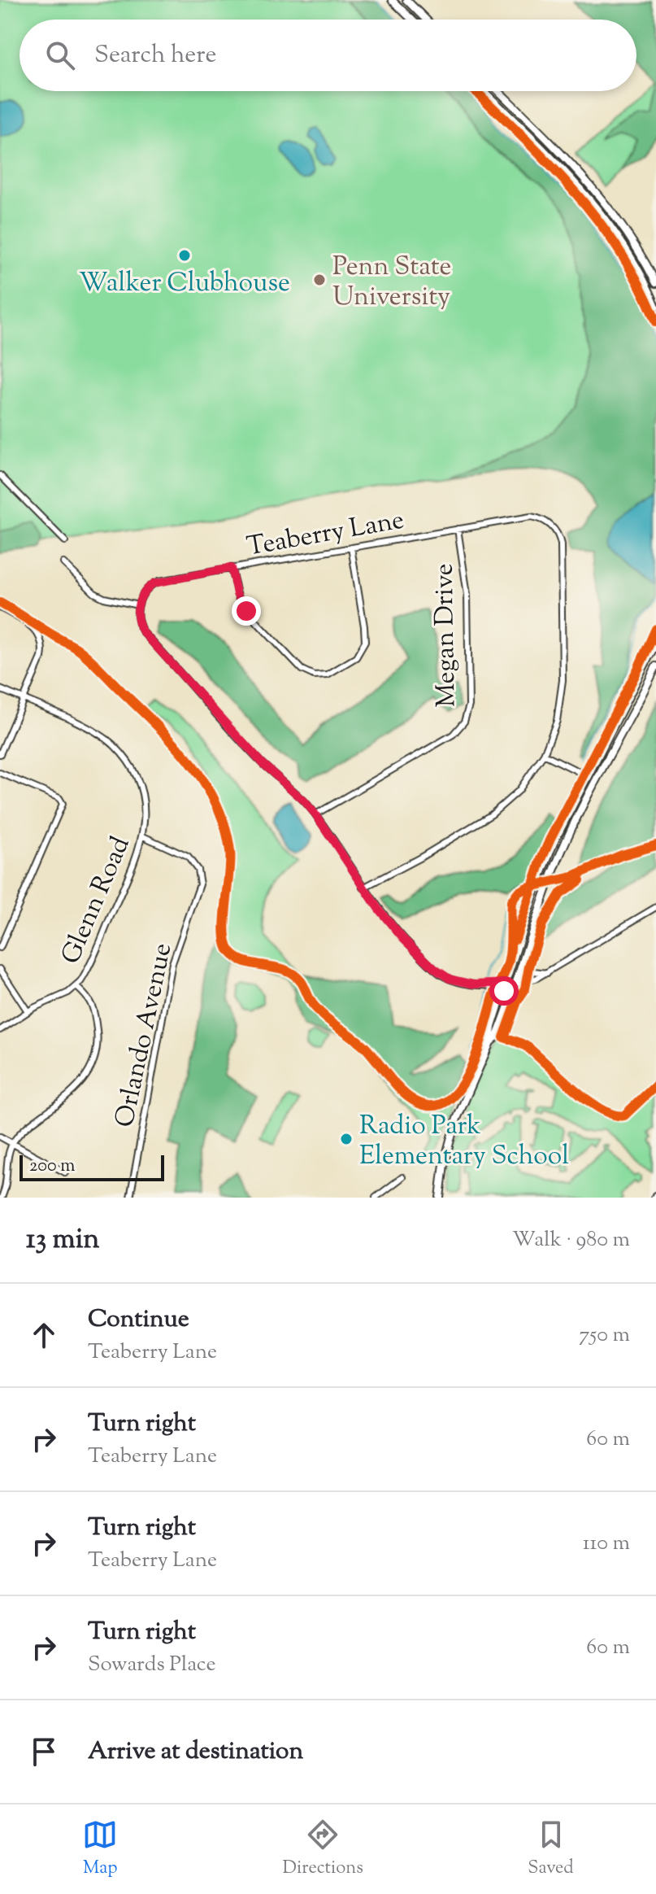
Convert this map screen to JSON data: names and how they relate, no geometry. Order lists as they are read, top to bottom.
{
  "streets": {
    "street": [
      "Teaberry Lane",
      "Megan Drive",
      "Glenn Road",
      "Orlando Avenue"
    ]
  },
  "crossings": [
    ["Teaberry Lane", "Megan Drive"],
    ["Glenn Road", "Orlando Avenue"]
  ],
  "places": ["Walker Clubhouse", "Penn State University", "Radio Park Elementary School"],
  "scale_bar": "200 m",
  "page": {
    "search": "Search here",
    "scale": "200 m",
    "heading": ["13 min", "Walk · 980 m"],
    "list": [
      ["Continue", "Teaberry Lane", "750 m"],
      ["Turn right", "Teaberry Lane", "60 m"],
      ["Turn right", "Teaberry Lane", "110 m"],
      ["Turn right", "Sowards Place", "60 m"],
      "Arrive at destination"
    ],
    "nav": ["Map", "Directions", "Saved"]
  }
}
